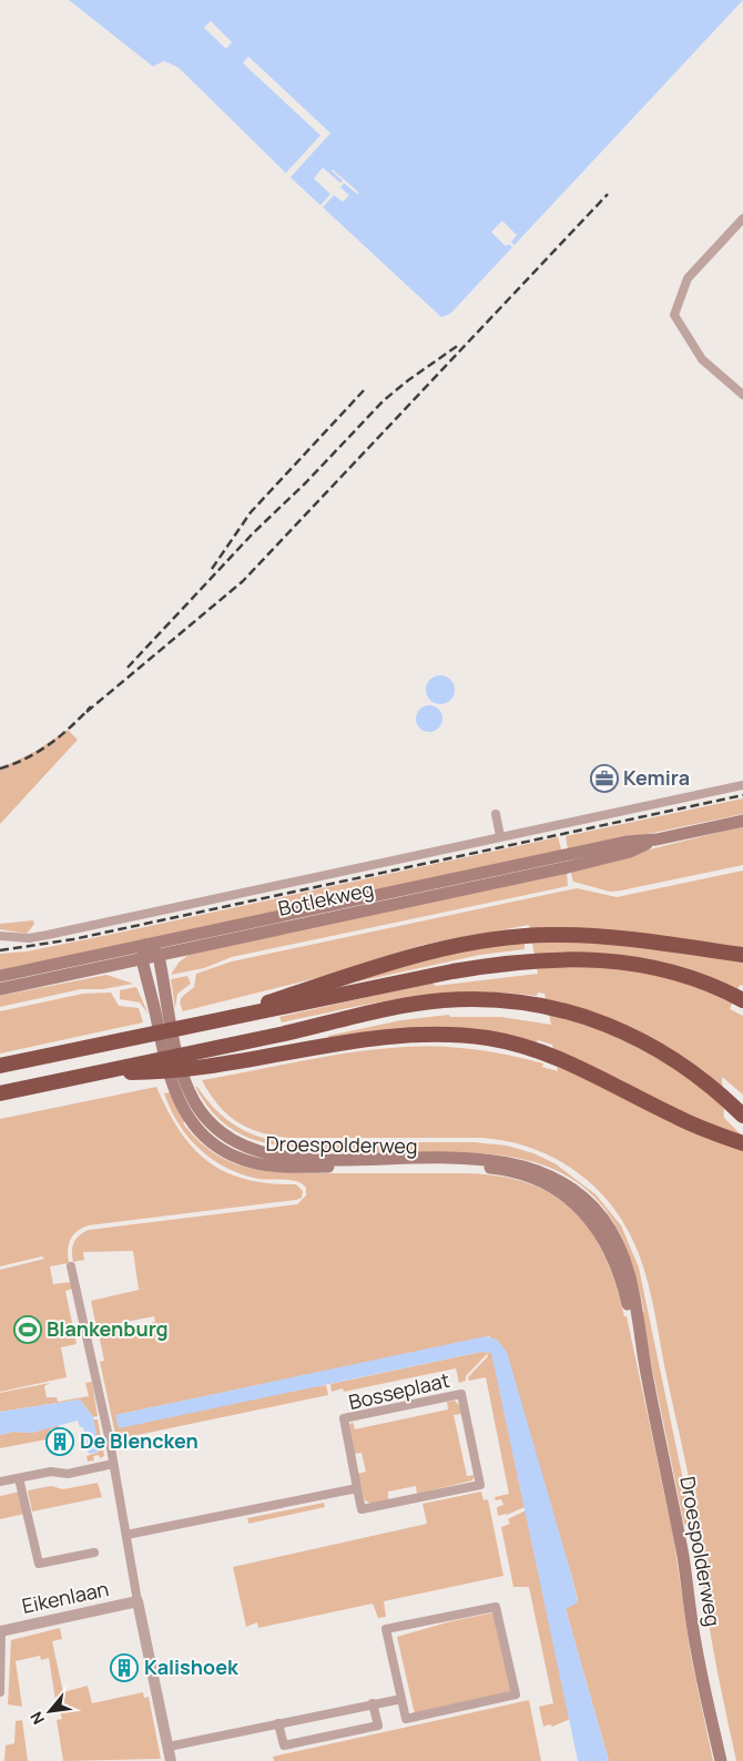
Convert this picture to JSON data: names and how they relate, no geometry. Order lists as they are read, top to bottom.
{
  "streets": {
    "main road": ["Botlekweg", "Droespolderweg"],
    "street": ["Bosseplaat", "Eikenlaan"]
  },
  "crossings": [
    ["Botlekweg", "Droespolderweg"]
  ],
  "places": {
    "office": ["Kemira"],
    "sports": ["Blankenburg"],
    "building": ["De Blencken", "Kalishoek"]
  },
  "north": "bottom left"
}
